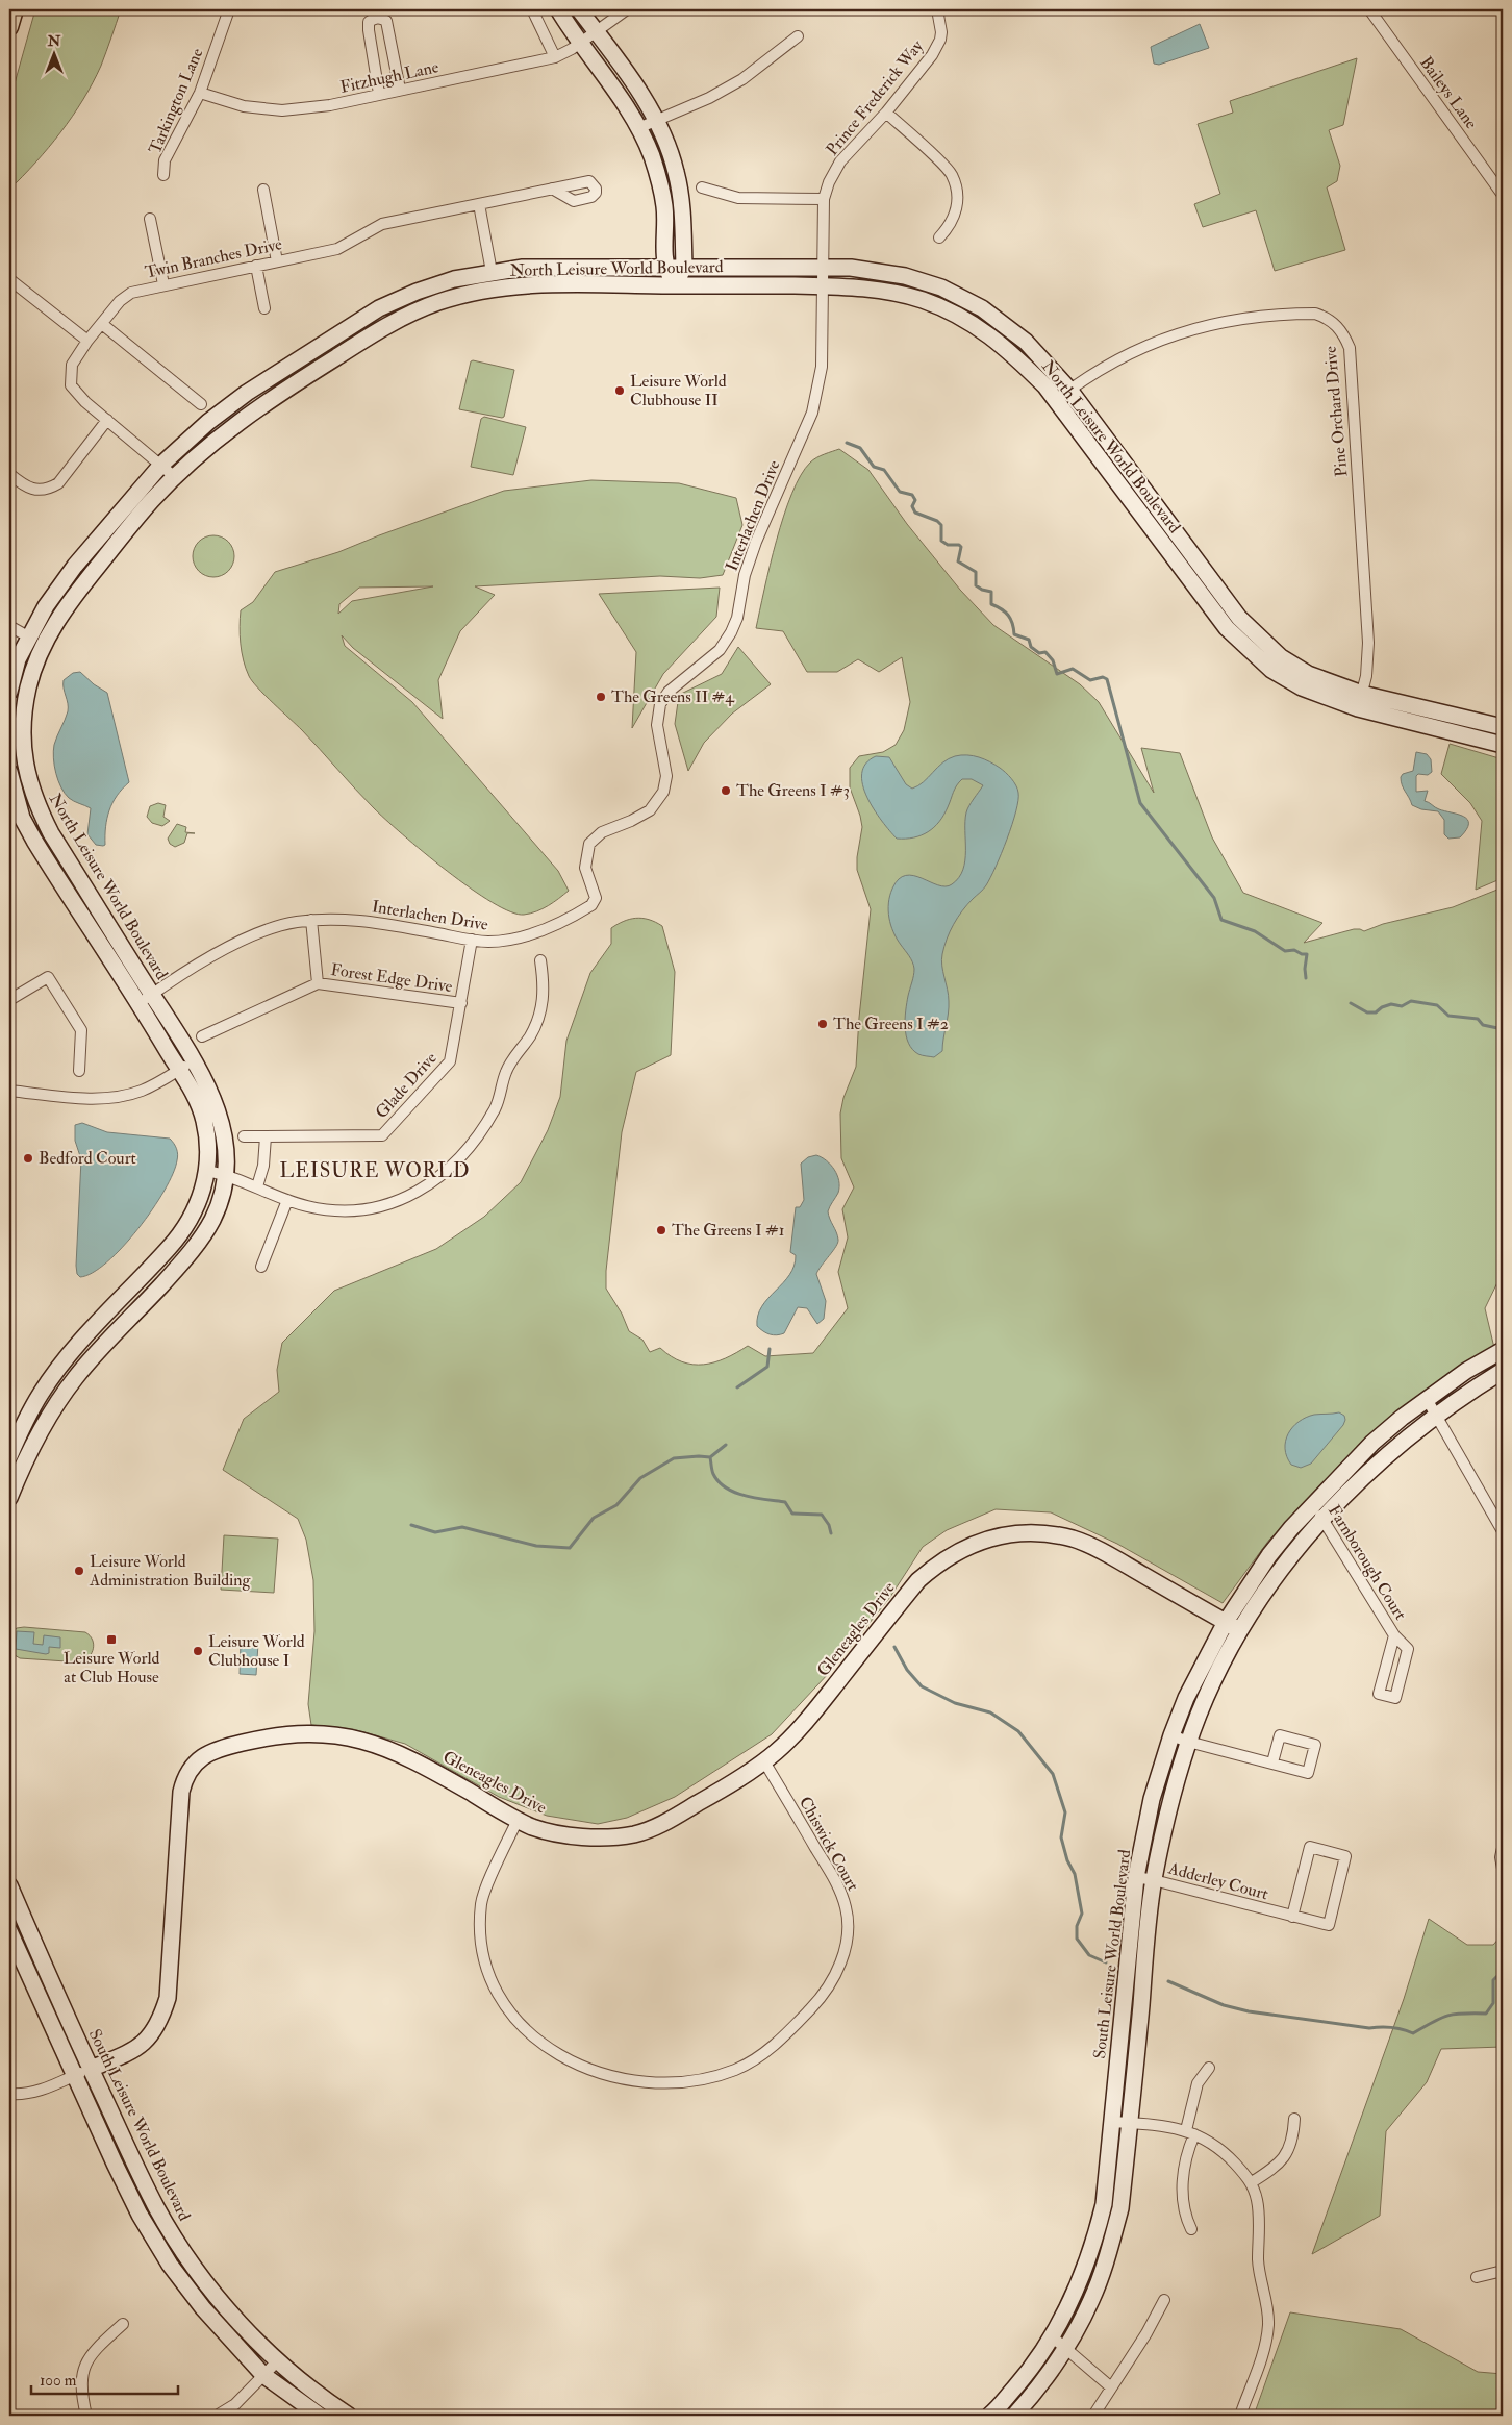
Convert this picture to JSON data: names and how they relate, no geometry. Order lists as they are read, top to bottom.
{
  "streets": {
    "street": [
      "Fitzhugh Lane",
      "Baileys Lane",
      "Prince Frederick Way",
      "Tarkington Lane",
      "Twin Branches Drive",
      "North Leisure World Boulevard",
      "Pine Orchard Drive",
      "Interlachen Drive",
      "Forest Edge Drive",
      "Glade Drive",
      "Farnborough Court",
      "Gleneagles Drive",
      "Chiswick Court",
      "Adderley Court",
      "South Leisure World Boulevard"
    ]
  },
  "crossings": [
    ["Fitzhugh Lane", "Tarkington Lane"],
    ["Prince Frederick Way", "North Leisure World Boulevard"],
    ["Prince Frederick Way", "Interlachen Drive"],
    ["Twin Branches Drive", "North Leisure World Boulevard"],
    ["North Leisure World Boulevard", "Pine Orchard Drive"],
    ["North Leisure World Boulevard", "Interlachen Drive"],
    ["Interlachen Drive", "Forest Edge Drive"],
    ["Interlachen Drive", "Glade Drive"],
    ["Forest Edge Drive", "Glade Drive"],
    ["Farnborough Court", "South Leisure World Boulevard"],
    ["Gleneagles Drive", "Chiswick Court"],
    ["Gleneagles Drive", "South Leisure World Boulevard"],
    ["Adderley Court", "South Leisure World Boulevard"]
  ],
  "districts": ["LEISURE WORLD"],
  "places": {
    "other": [
      "Leisure World Clubhouse II",
      "The Greens II #4",
      "The Greens I #3",
      "The Greens I #2",
      "Bedford Court",
      "The Greens I #1",
      "Leisure World Administration Building",
      "Leisure World Clubhouse I"
    ],
    "transit": ["Leisure World at Club House"]
  },
  "scale_bar": "100 m",
  "north": "top"
}
